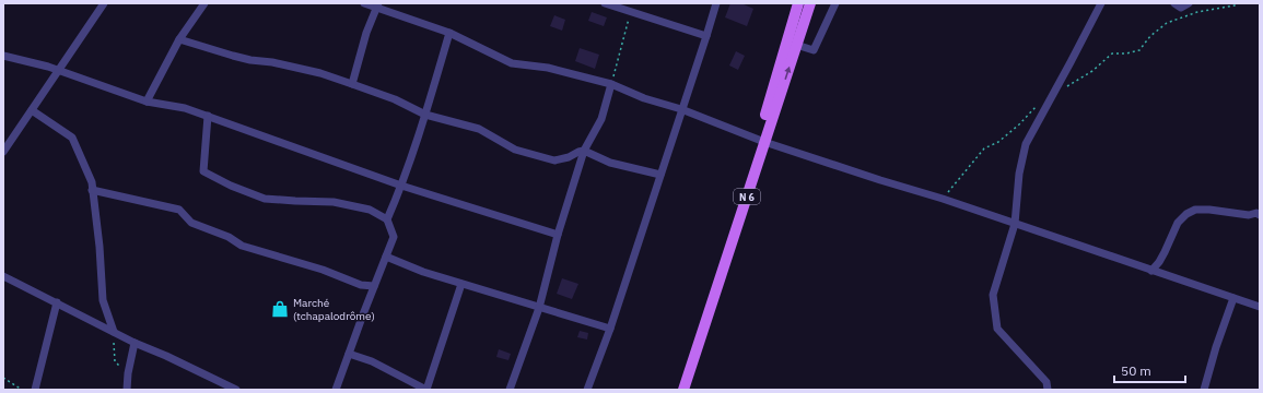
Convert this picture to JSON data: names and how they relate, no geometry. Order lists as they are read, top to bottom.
{
  "streets": {
    "main road": ["N 6"]
  },
  "places": {
    "shop": ["Marché (tchapalodrôme)"]
  },
  "scale_bar": "50 m"
}
